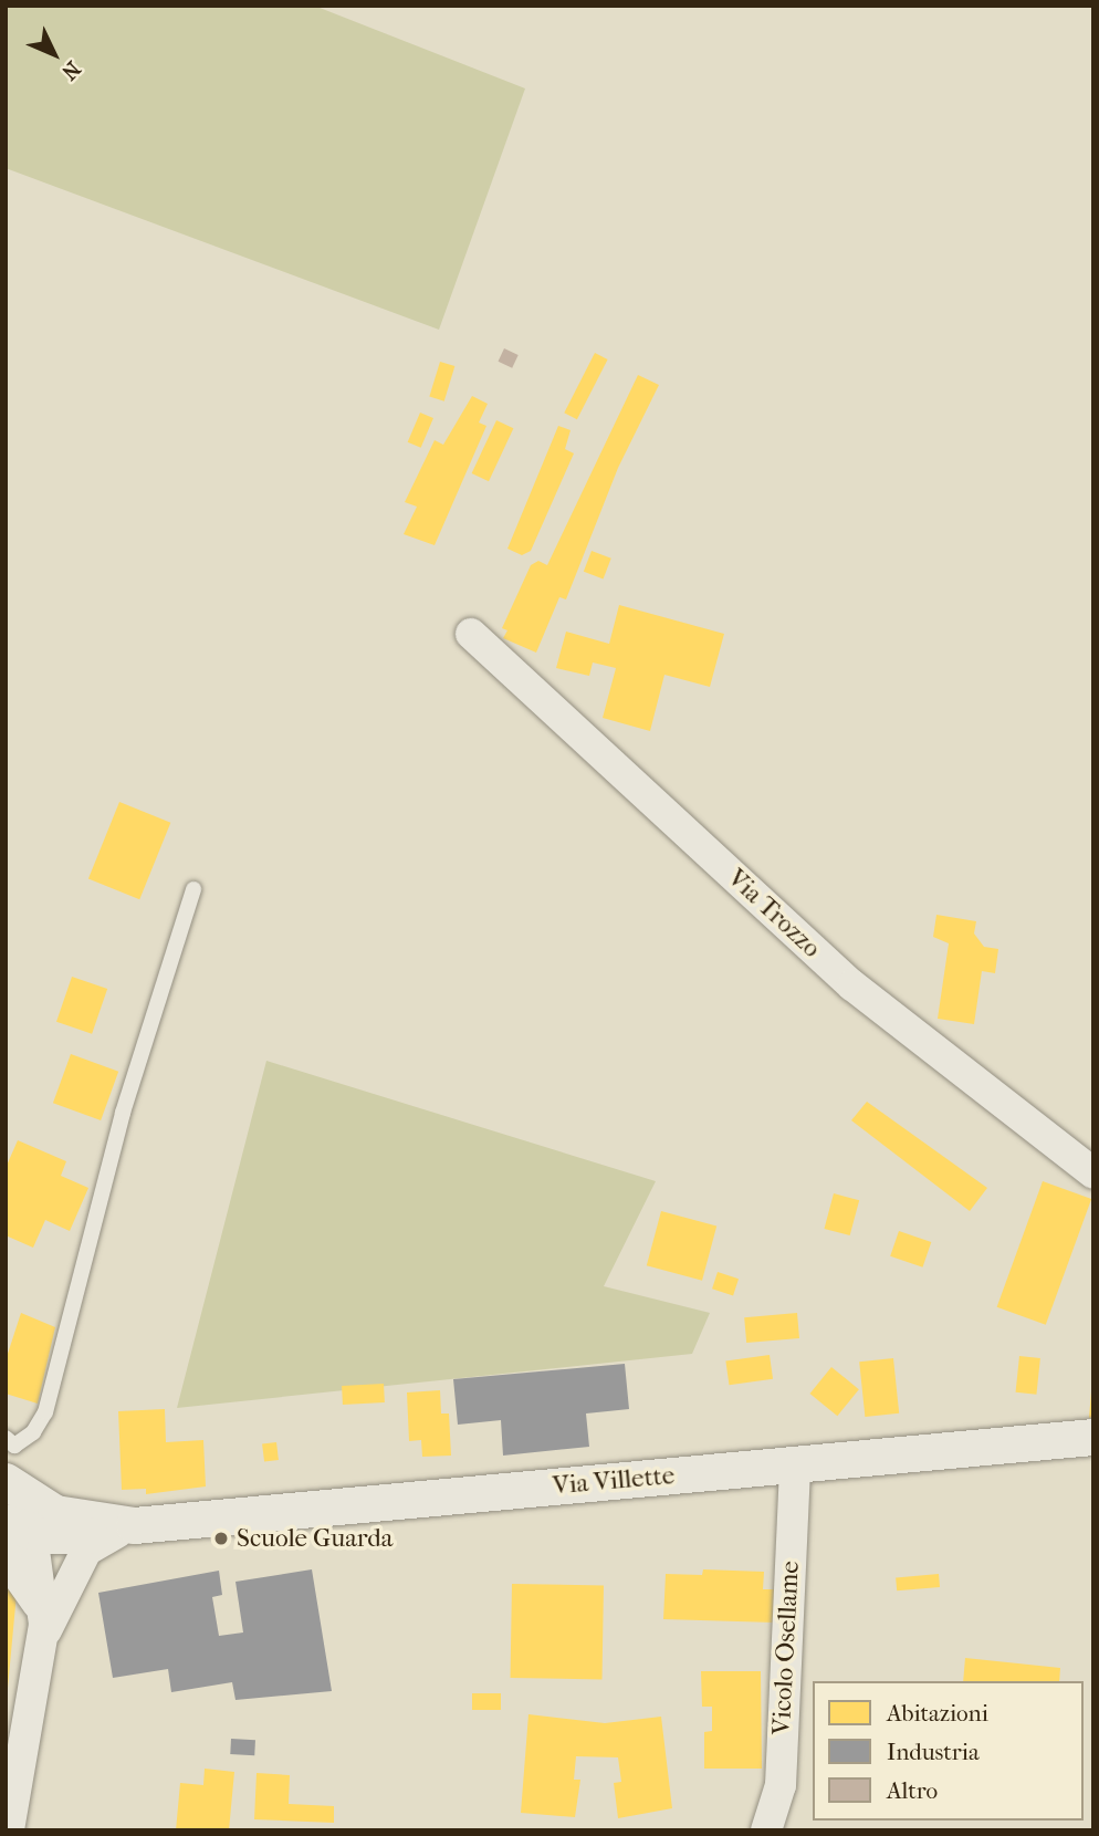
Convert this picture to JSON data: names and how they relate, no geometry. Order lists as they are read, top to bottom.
{
  "streets": {
    "street": ["Via Trozzo", "Via Villette", "Vicolo Osellame"]
  },
  "crossings": [
    ["Via Villette", "Vicolo Osellame"]
  ],
  "places": ["Scuole Guarda"],
  "legend": ["Abitazioni", "Industria", "Altro"],
  "north": "bottom right"
}
